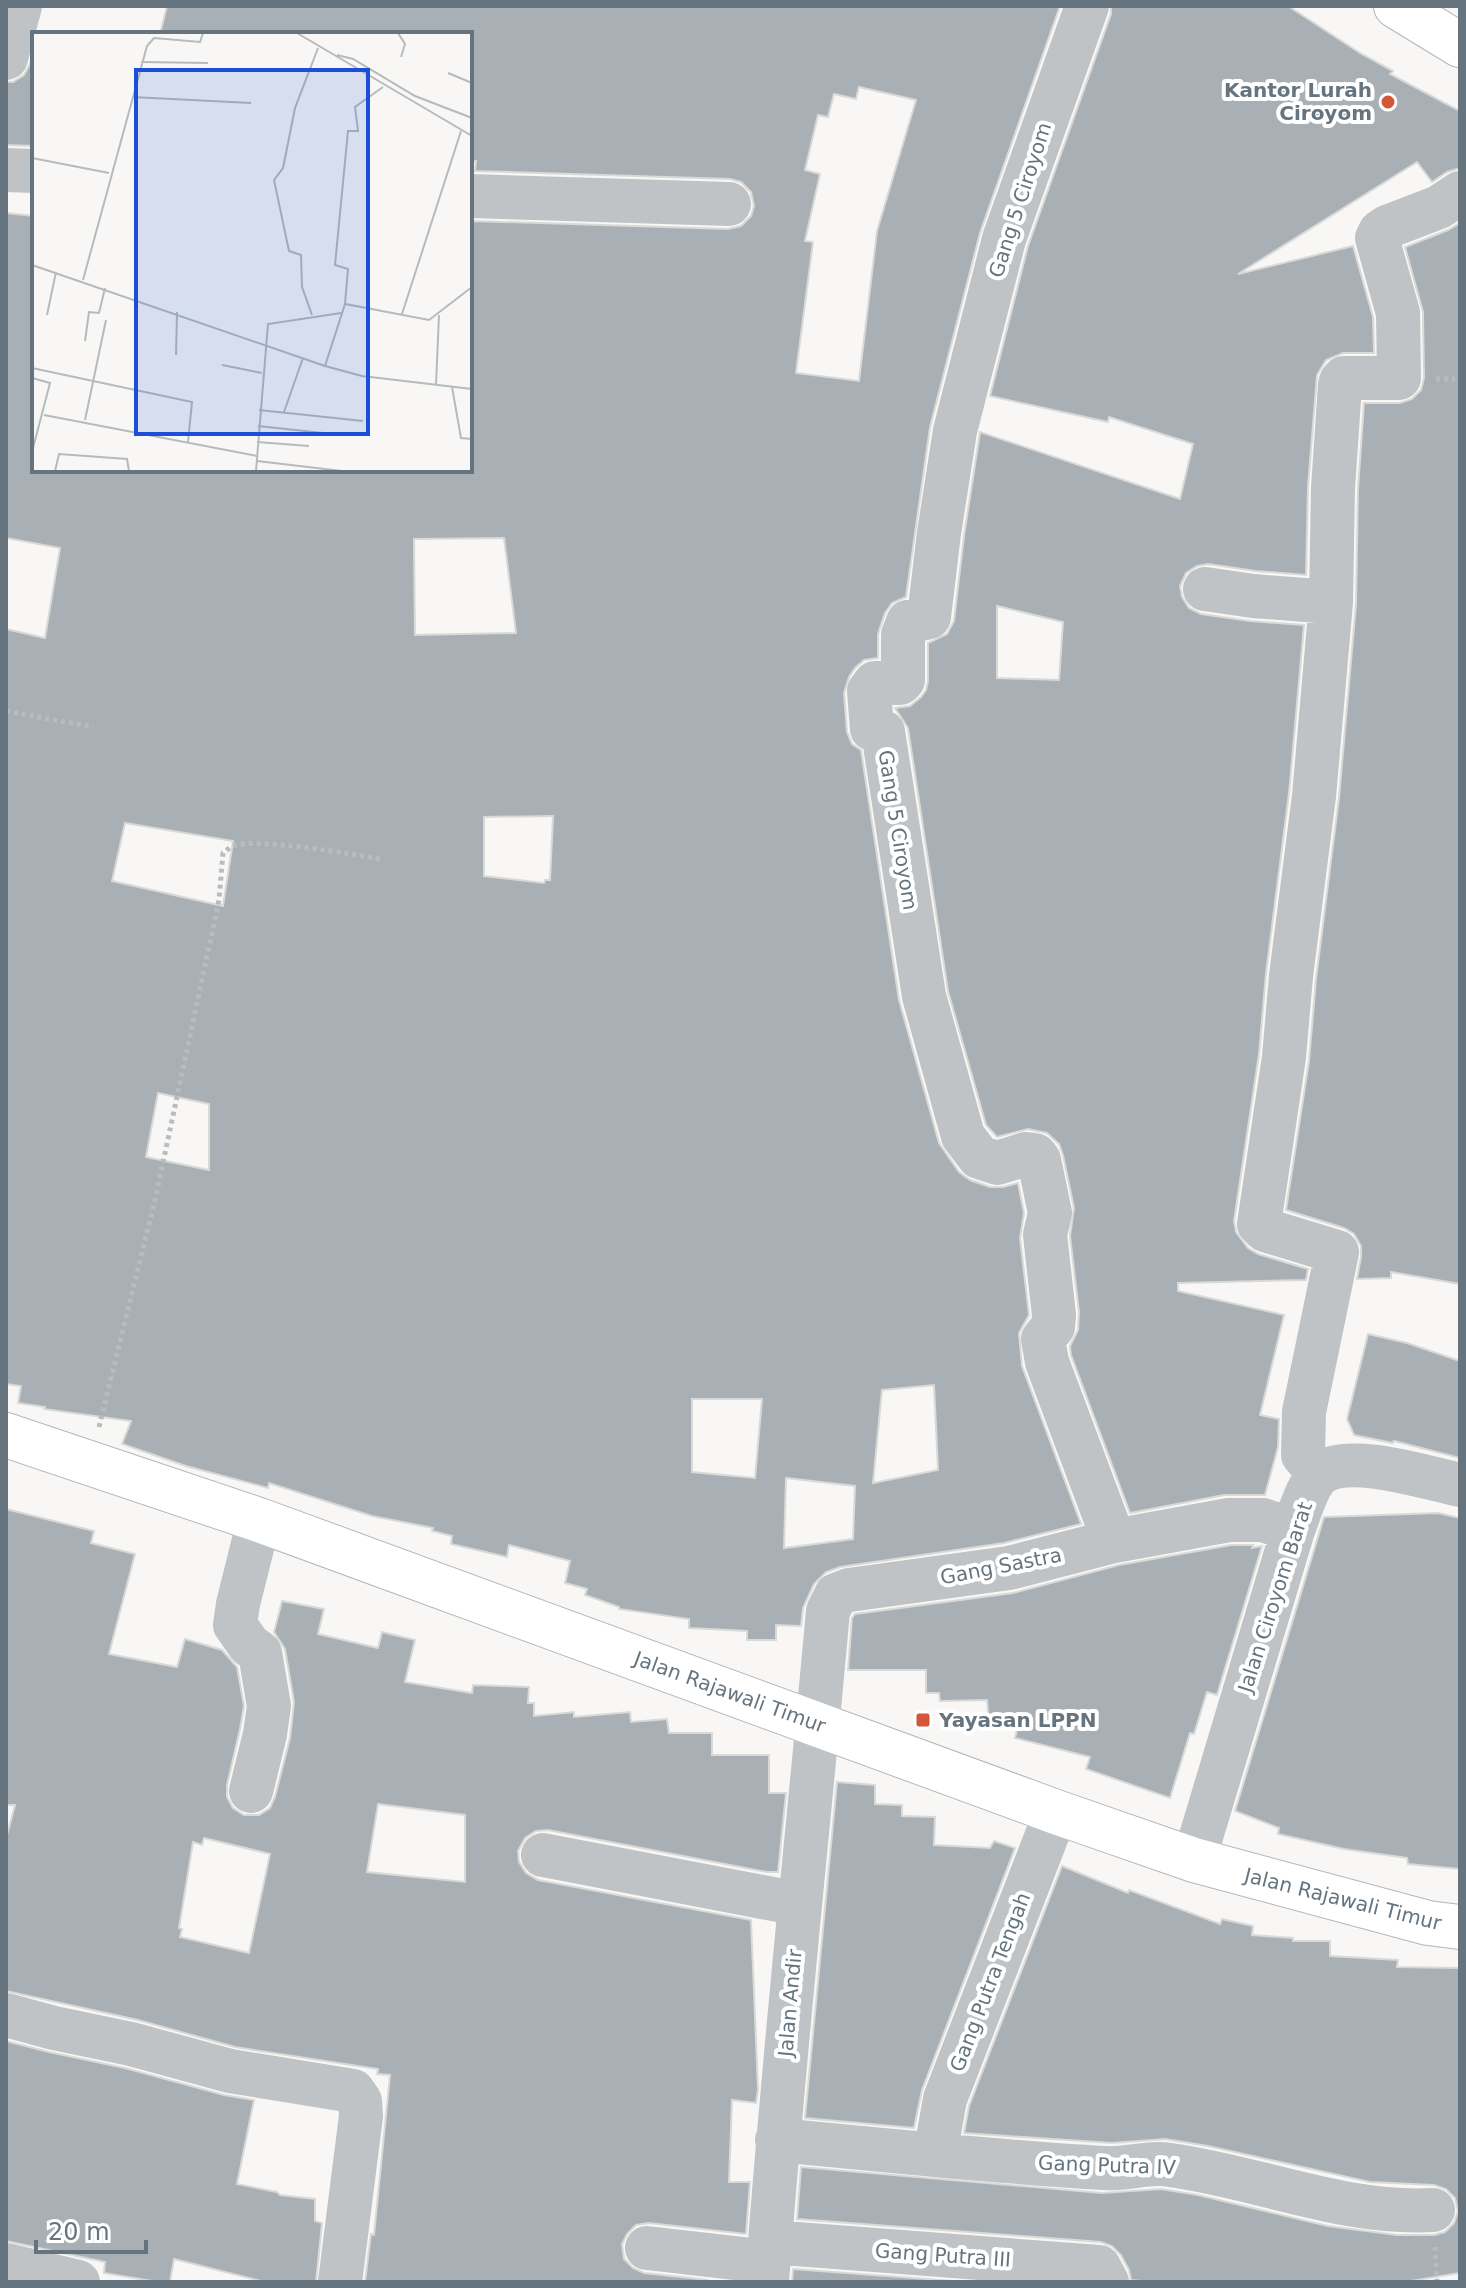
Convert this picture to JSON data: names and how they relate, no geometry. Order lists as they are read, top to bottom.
{
  "streets": {
    "main road": ["Jalan Rajawali Timur"],
    "street": [
      "Gang 5 Ciroyom",
      "Gang Sastra",
      "Jalan Ciroyom Barat",
      "Gang Putra Tengah",
      "Jalan Andir",
      "Gang Putra IV",
      "Gang Putra III"
    ]
  },
  "crossings": [
    ["Gang 5 Ciroyom", "Gang Sastra"],
    ["Gang Sastra", "Jalan Ciroyom Barat"],
    ["Gang Sastra", "Jalan Rajawali Timur"],
    ["Gang Sastra", "Jalan Andir"],
    ["Jalan Ciroyom Barat", "Jalan Rajawali Timur"],
    ["Jalan Rajawali Timur", "Gang Putra Tengah"],
    ["Jalan Rajawali Timur", "Jalan Andir"],
    ["Gang Putra Tengah", "Gang Putra IV"],
    ["Jalan Andir", "Gang Putra IV"],
    ["Jalan Andir", "Gang Putra III"]
  ],
  "places": {
    "other": ["Kantor Lurah Ciroyom"],
    "transit": ["Yayasan LPPN"]
  },
  "scale_bar": "20 m"
}
